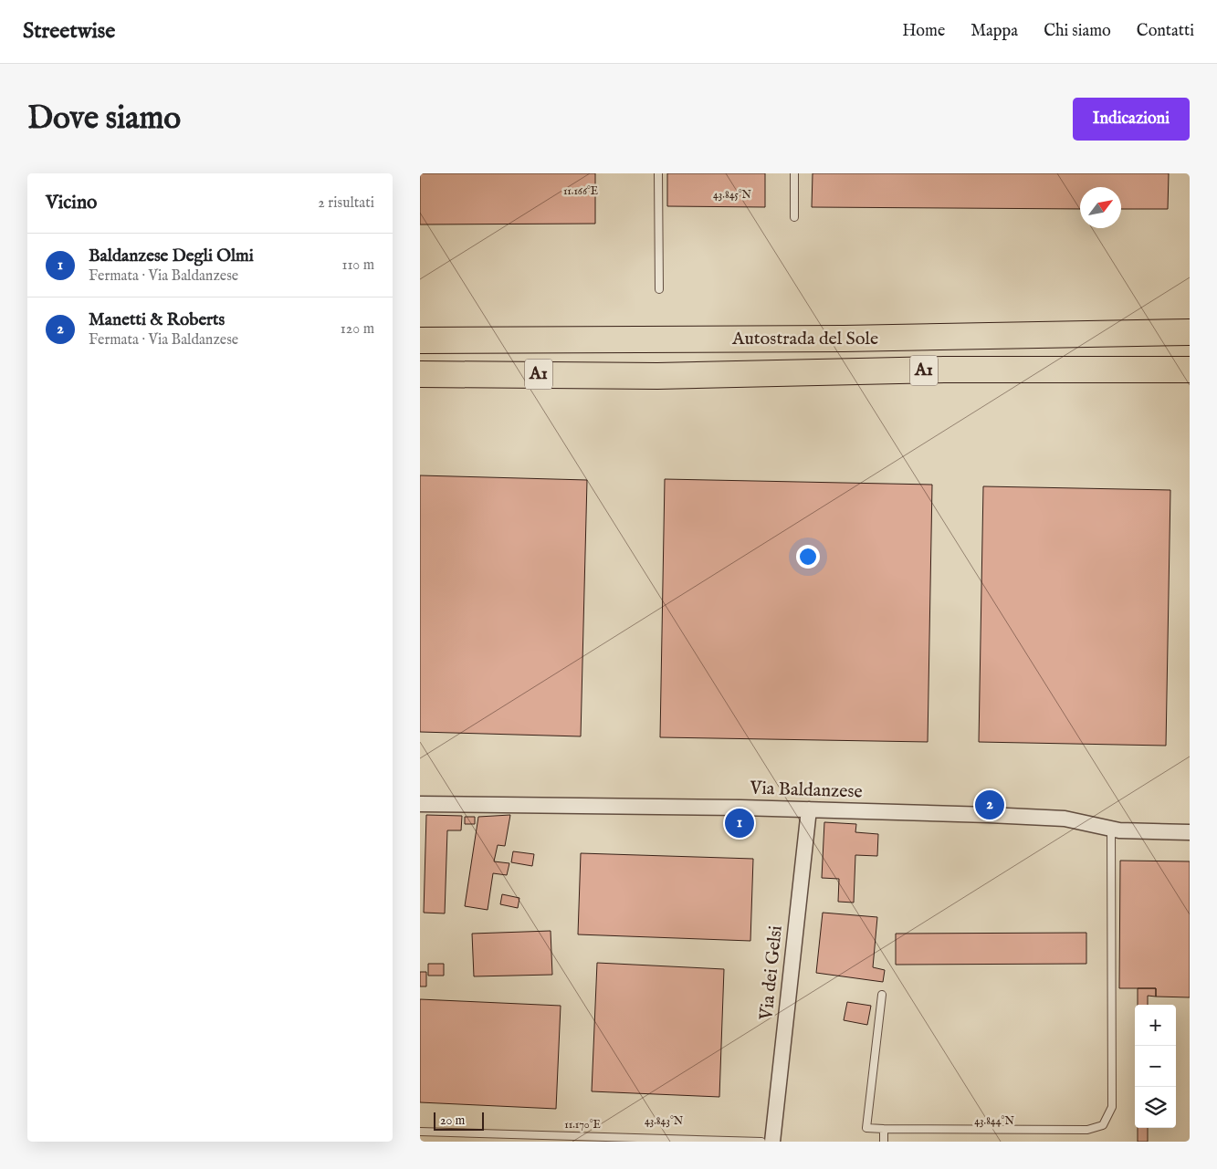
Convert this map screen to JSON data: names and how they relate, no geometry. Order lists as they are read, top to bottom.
{
  "streets": {
    "highway": ["Autostrada del Sole", "A1"],
    "street": ["Via Baldanzese", "Via dei Gelsi"]
  },
  "crossings": [
    ["Via Baldanzese", "Via dei Gelsi"]
  ],
  "scale_bar": "20 m",
  "north": "top right",
  "page": {
    "header": "Streetwise",
    "nav": [
      "Home",
      "Mappa",
      "Chi siamo",
      "Contatti"
    ],
    "buttons": "Indicazioni",
    "title": "Dove siamo",
    "heading": ["Vicino", "2 risultati"],
    "list": [
      {
        "mark": "1",
        "name": "Baldanzese Degli Olmi",
        "note": "Fermata · Via Baldanzese",
        "value": "110 m"
      },
      {
        "mark": "2",
        "name": "Manetti & Roberts",
        "note": "Fermata · Via Baldanzese",
        "value": "120 m"
      }
    ],
    "pins": ["2", "1"],
    "map_buttons": ["+", "−"],
    "scale": "20 m"
  },
  "coordinates": [
    "11.166°E",
    "43.845°N",
    "43.843°N",
    "43.844°N",
    "11.170°E"
  ]
}
